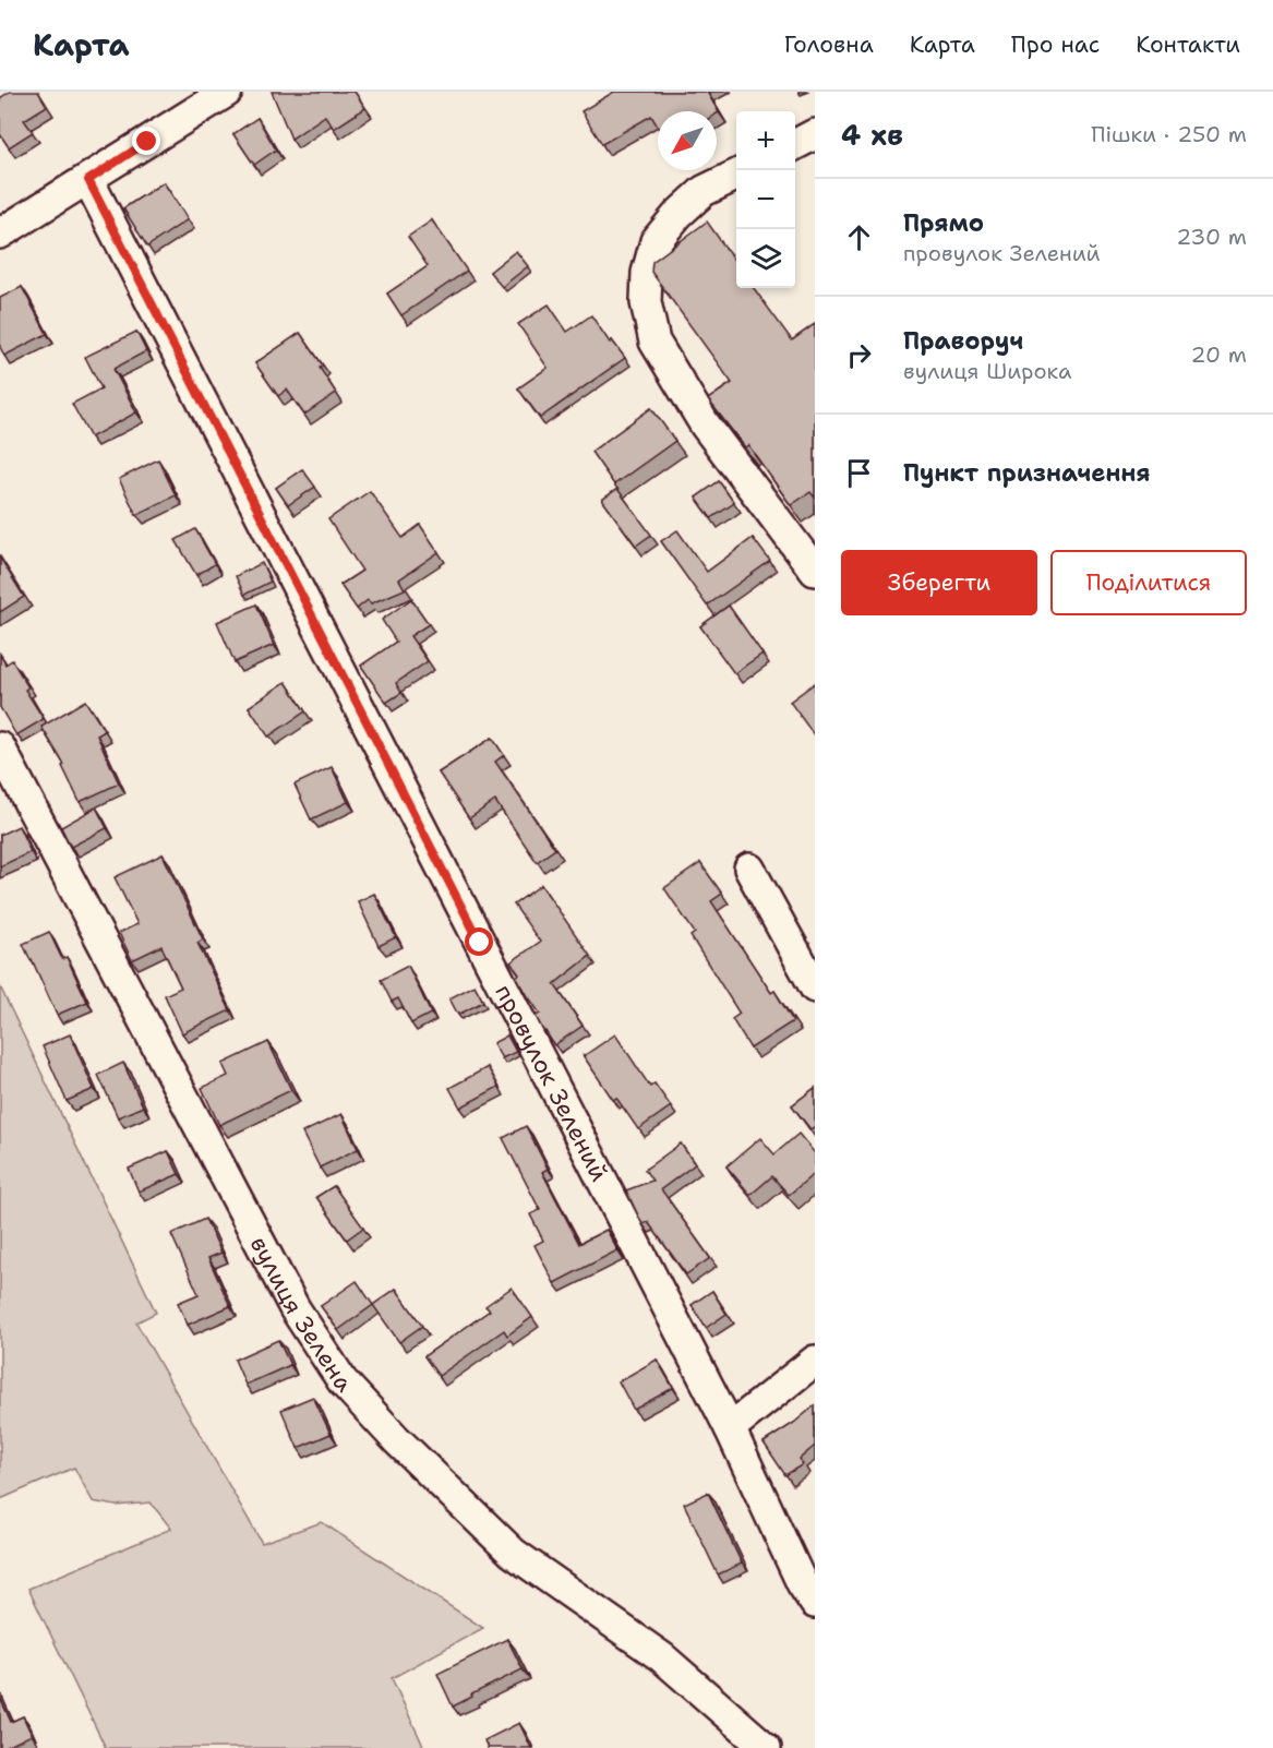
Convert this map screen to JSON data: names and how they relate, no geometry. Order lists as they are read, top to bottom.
{
  "streets": {
    "street": ["провулок Зелений", "вулиця Зелена"]
  },
  "north": "bottom left",
  "page": {
    "header": "Карта",
    "nav": [
      "Головна",
      "Карта",
      "Про нас",
      "Контакти"
    ],
    "heading": ["4 хв", "Пішки · 250 m"],
    "map_buttons": ["+", "−"],
    "list": [
      ["Прямо", "провулок Зелений", "230 m"],
      ["Праворуч", "вулиця Широка", "20 m"],
      "Пункт призначення"
    ],
    "buttons": ["Зберегти", "Поділитися"]
  }
}
